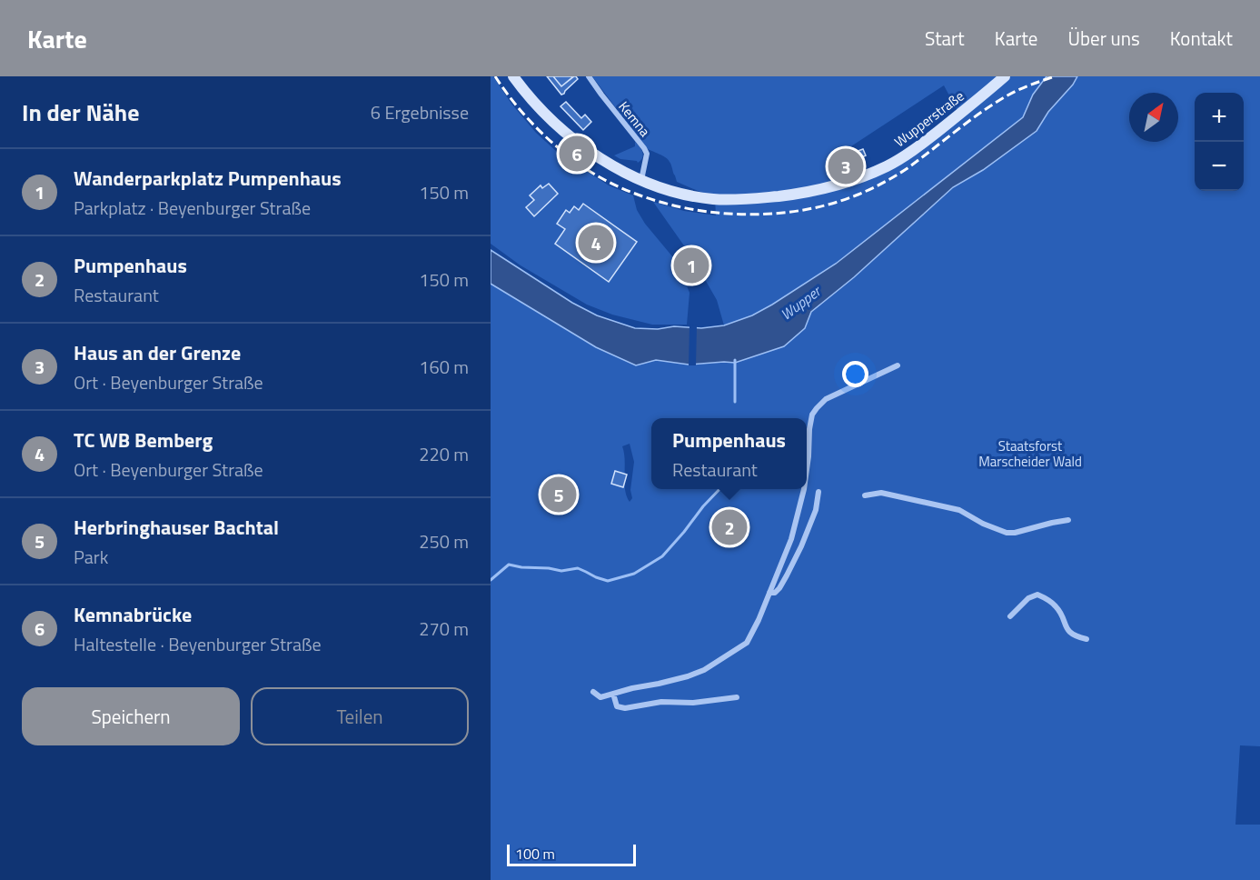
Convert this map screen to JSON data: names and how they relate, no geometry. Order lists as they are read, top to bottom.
{
  "streets": {
    "main road": ["Wupperstraße"],
    "street": ["Kemna"]
  },
  "crossings": [
    ["Kemna", "Wupperstraße"]
  ],
  "water": ["Wupper"],
  "parks": ["Staatsforst Marscheider Wald"],
  "scale_bar": "100 m",
  "north": "top right",
  "page": {
    "header": "Karte",
    "nav": [
      "Start",
      "Karte",
      "Über uns",
      "Kontakt"
    ],
    "heading": ["In der Nähe", "6 Ergebnisse"],
    "map_buttons": ["+", "−"],
    "pins": [
      "6",
      "3",
      "4",
      "1",
      "5",
      "2"
    ],
    "list": [
      {
        "mark": "1",
        "name": "Wanderparkplatz Pumpenhaus",
        "note": "Parkplatz · Beyenburger Straße",
        "value": "150 m"
      },
      {
        "mark": "2",
        "name": "Pumpenhaus",
        "note": "Restaurant",
        "value": "150 m"
      },
      {
        "mark": "3",
        "name": "Haus an der Grenze",
        "note": "Ort · Beyenburger Straße",
        "value": "160 m"
      },
      {
        "mark": "4",
        "name": "TC WB Bemberg",
        "note": "Ort · Beyenburger Straße",
        "value": "220 m"
      },
      {
        "mark": "5",
        "name": "Herbringhauser Bachtal",
        "note": "Park",
        "value": "250 m"
      },
      {
        "mark": "6",
        "name": "Kemnabrücke",
        "note": "Haltestelle · Beyenburger Straße",
        "value": "270 m"
      }
    ],
    "popup": ["Pumpenhaus", "Restaurant"],
    "buttons": ["Speichern", "Teilen"],
    "scale": "100 m"
  }
}
